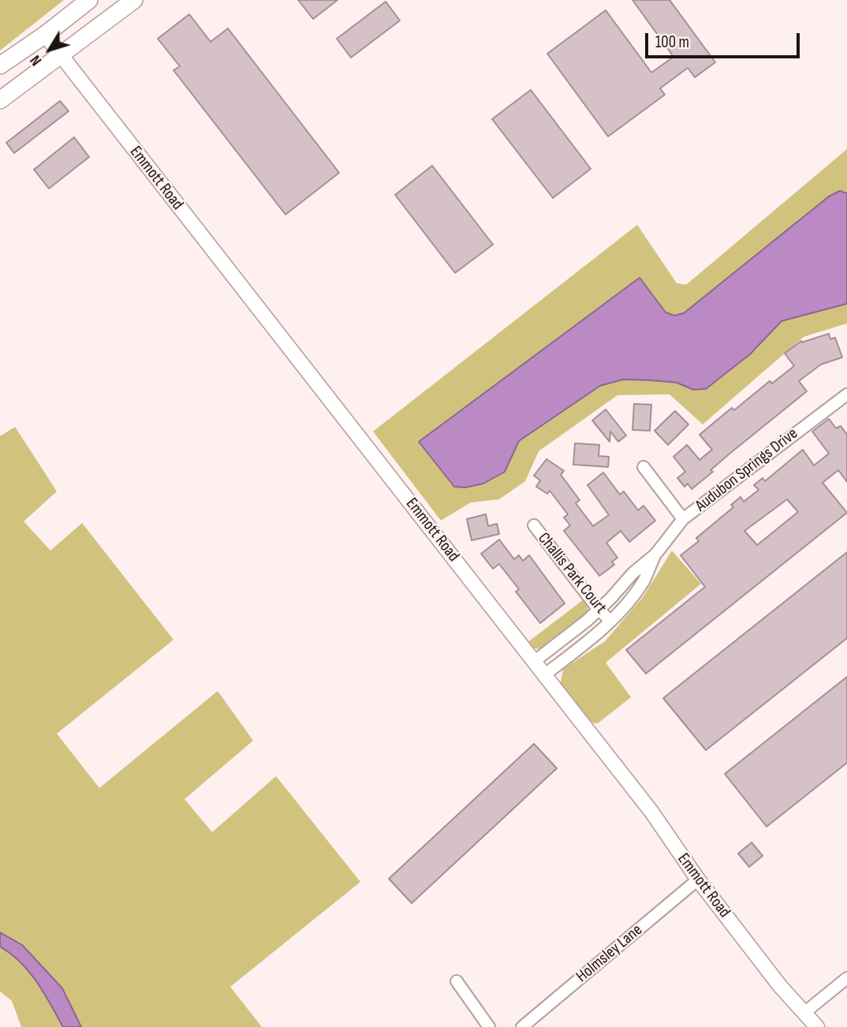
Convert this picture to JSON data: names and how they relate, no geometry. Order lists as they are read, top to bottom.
{
  "streets": {
    "street": [
      "Emmott Road",
      "Audubon Springs Drive",
      "Challis Park Court",
      "Holmsley Lane"
    ]
  },
  "crossings": [
    ["Emmott Road", "Audubon Springs Drive"],
    ["Emmott Road", "Holmsley Lane"],
    ["Audubon Springs Drive", "Challis Park Court"]
  ],
  "scale_bar": "100 m",
  "north": "bottom left"
}
